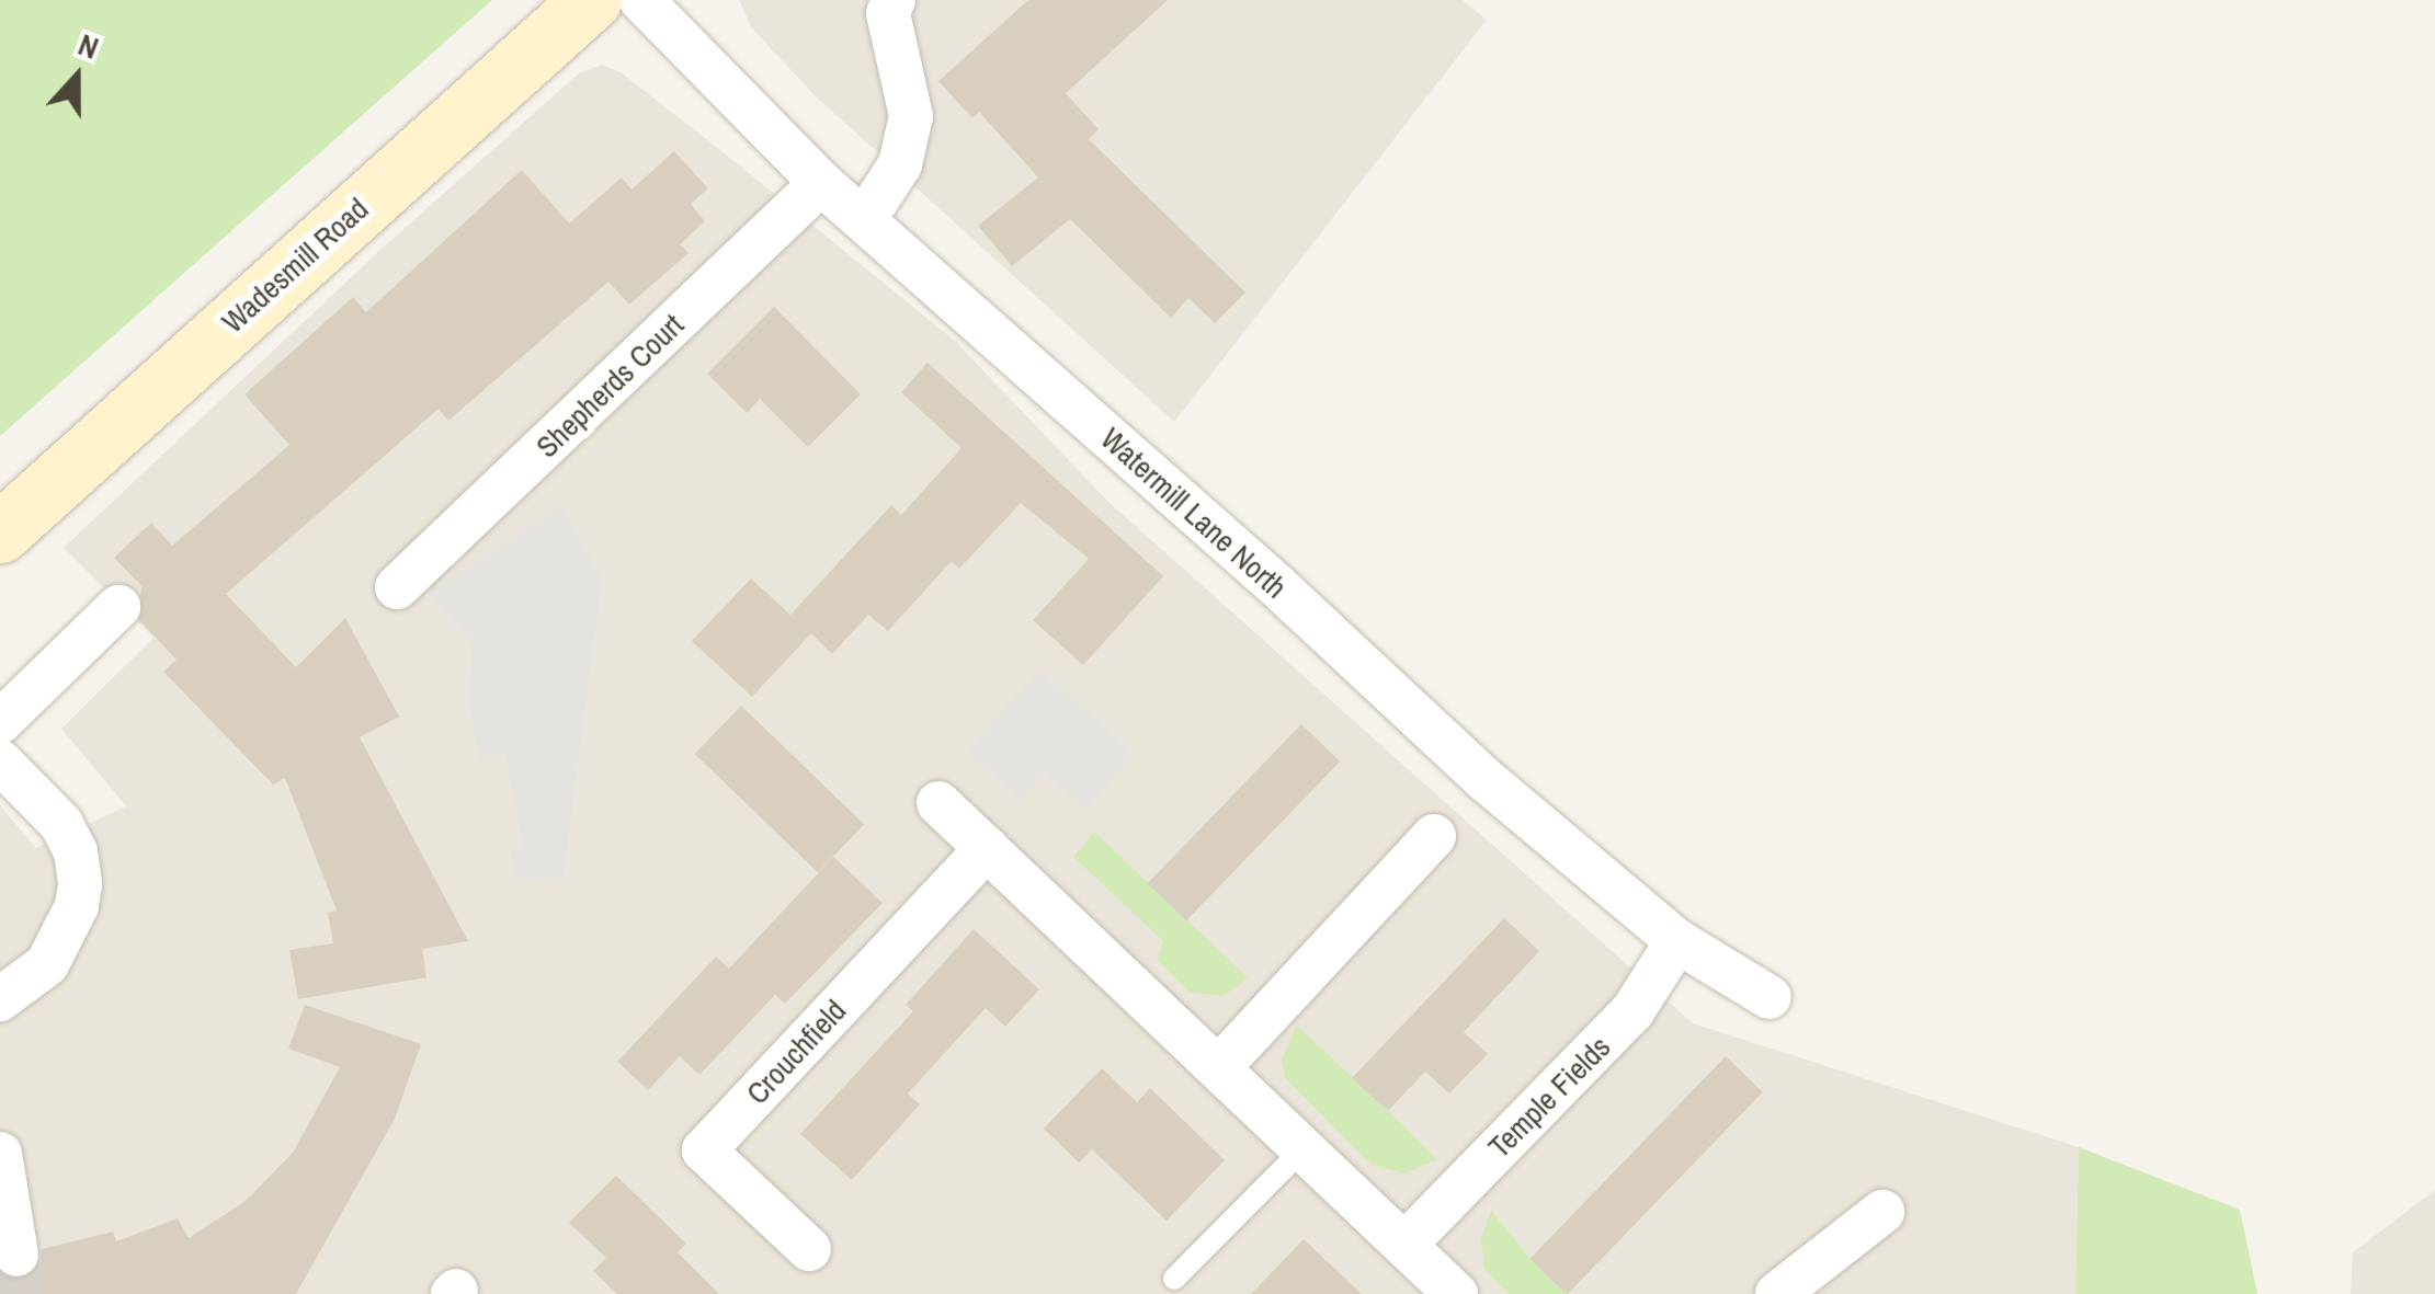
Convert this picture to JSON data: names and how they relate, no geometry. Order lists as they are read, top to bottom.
{
  "streets": {
    "main road": ["Wadesmill Road"],
    "street": [
      "Shepherds Court",
      "Watermill Lane North",
      "Crouchfield",
      "Temple Fields"
    ]
  },
  "crossings": [
    ["Shepherds Court", "Watermill Lane North"],
    ["Watermill Lane North", "Temple Fields"]
  ],
  "north": "top"
}
